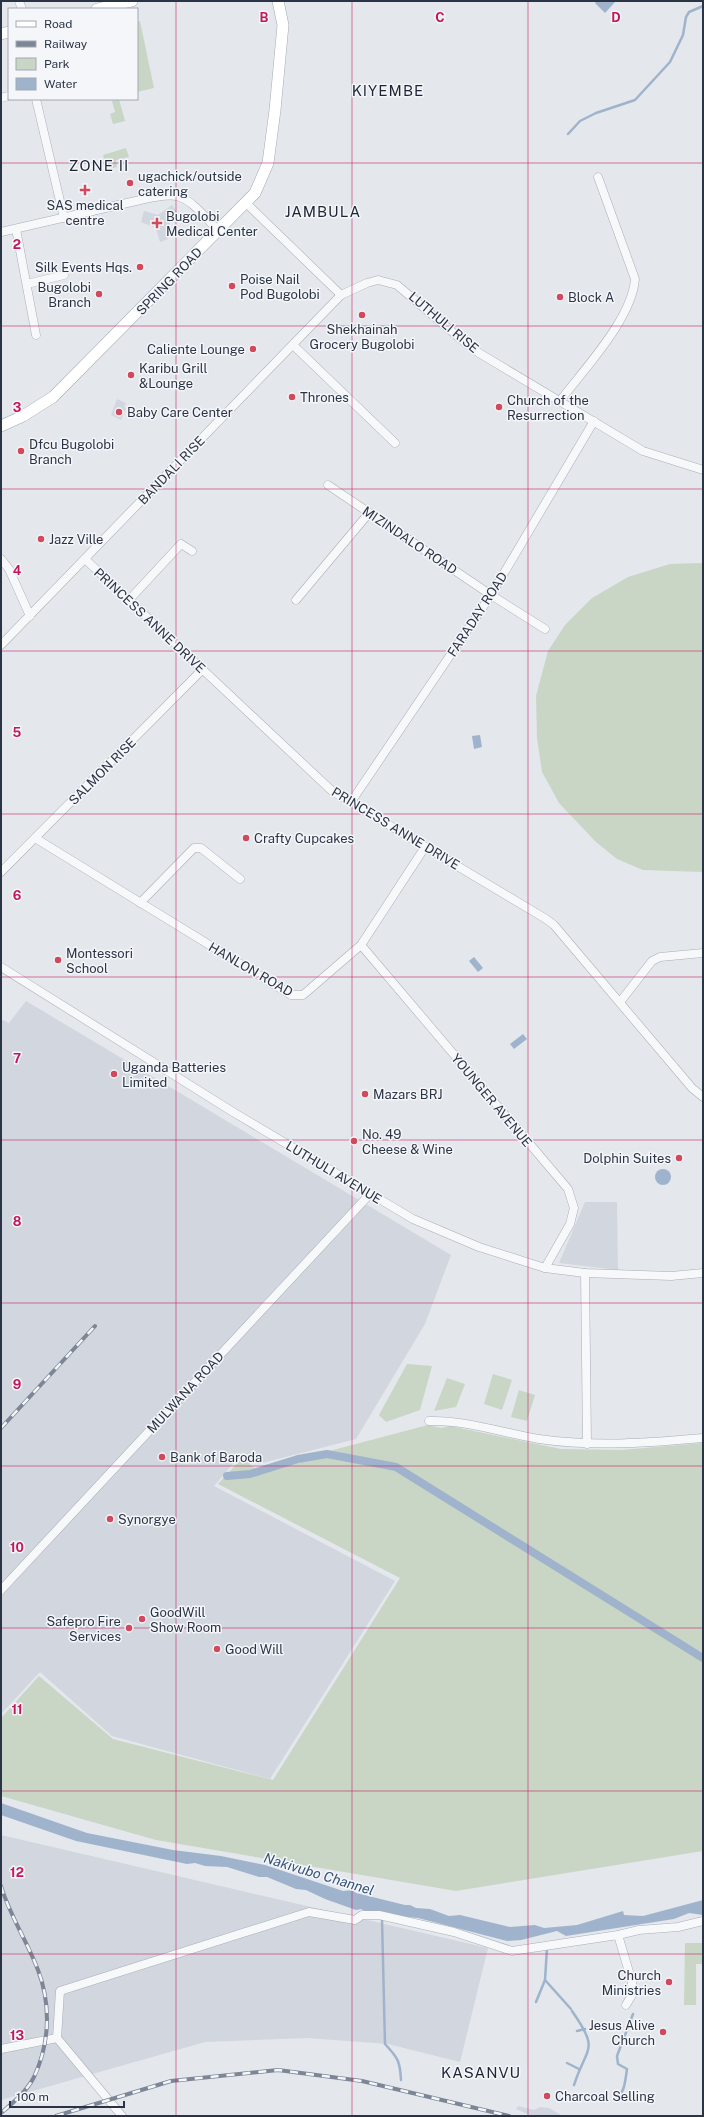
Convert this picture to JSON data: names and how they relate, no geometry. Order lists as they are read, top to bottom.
{
  "streets": {
    "main road": ["SPRING ROAD"],
    "street": [
      "LUTHULI RISE",
      "BANDALI RISE",
      "MIZINDALO ROAD",
      "FARADAY ROAD",
      "PRINCESS ANNE DRIVE",
      "SALMON RISE",
      "HANLON ROAD",
      "YOUNGER AVENUE",
      "LUTHULI AVENUE",
      "MULWANA ROAD"
    ]
  },
  "crossings": [
    ["LUTHULI RISE", "BANDALI RISE"],
    ["LUTHULI RISE", "FARADAY ROAD"],
    ["BANDALI RISE", "PRINCESS ANNE DRIVE"],
    ["MIZINDALO ROAD", "FARADAY ROAD"],
    ["FARADAY ROAD", "PRINCESS ANNE DRIVE"],
    ["PRINCESS ANNE DRIVE", "SALMON RISE"],
    ["PRINCESS ANNE DRIVE", "HANLON ROAD"],
    ["SALMON RISE", "HANLON ROAD"],
    ["HANLON ROAD", "YOUNGER AVENUE"],
    ["YOUNGER AVENUE", "LUTHULI AVENUE"],
    ["LUTHULI AVENUE", "MULWANA ROAD"]
  ],
  "districts": [
    "KIYEMBE",
    "ZONE II",
    "JAMBULA",
    "KASANVU"
  ],
  "water": ["Nakivubo Channel"],
  "places": {
    "other": [
      "ugachick/outside catering",
      "Silk Events Hqs.",
      "Poise Nail Pod Bugolobi",
      "Bugolobi Branch",
      "Block A",
      "Shekhainah Grocery Bugolobi",
      "Caliente Lounge",
      "Karibu Grill &Lounge",
      "Thrones",
      "Church of the Resurrection",
      "Baby Care Center",
      "Dfcu Bugolobi Branch",
      "Jazz Ville",
      "Crafty Cupcakes",
      "Montessori School",
      "Uganda Batteries Limited",
      "Mazars BRJ",
      "No. 49 Cheese & Wine",
      "Dolphin Suites",
      "Bank of Baroda",
      "Synorgye",
      "GoodWill Show Room",
      "Safepro Fire Services",
      "Good Will",
      "Church Ministries",
      "Jesus Alive Church",
      "Charcoal Selling"
    ],
    "health": ["SAS medical centre", "Bugolobi Medical Center"]
  },
  "legend": [
    "Road",
    "Railway",
    "Park",
    "Water"
  ],
  "scale_bar": "100 m",
  "grid": {
    "columns": ["B", "C", "D"],
    "rows": [
      "2",
      "3",
      "4",
      "5",
      "6",
      "7",
      "8",
      "9",
      "10",
      "11",
      "12",
      "13"
    ]
  }
}
